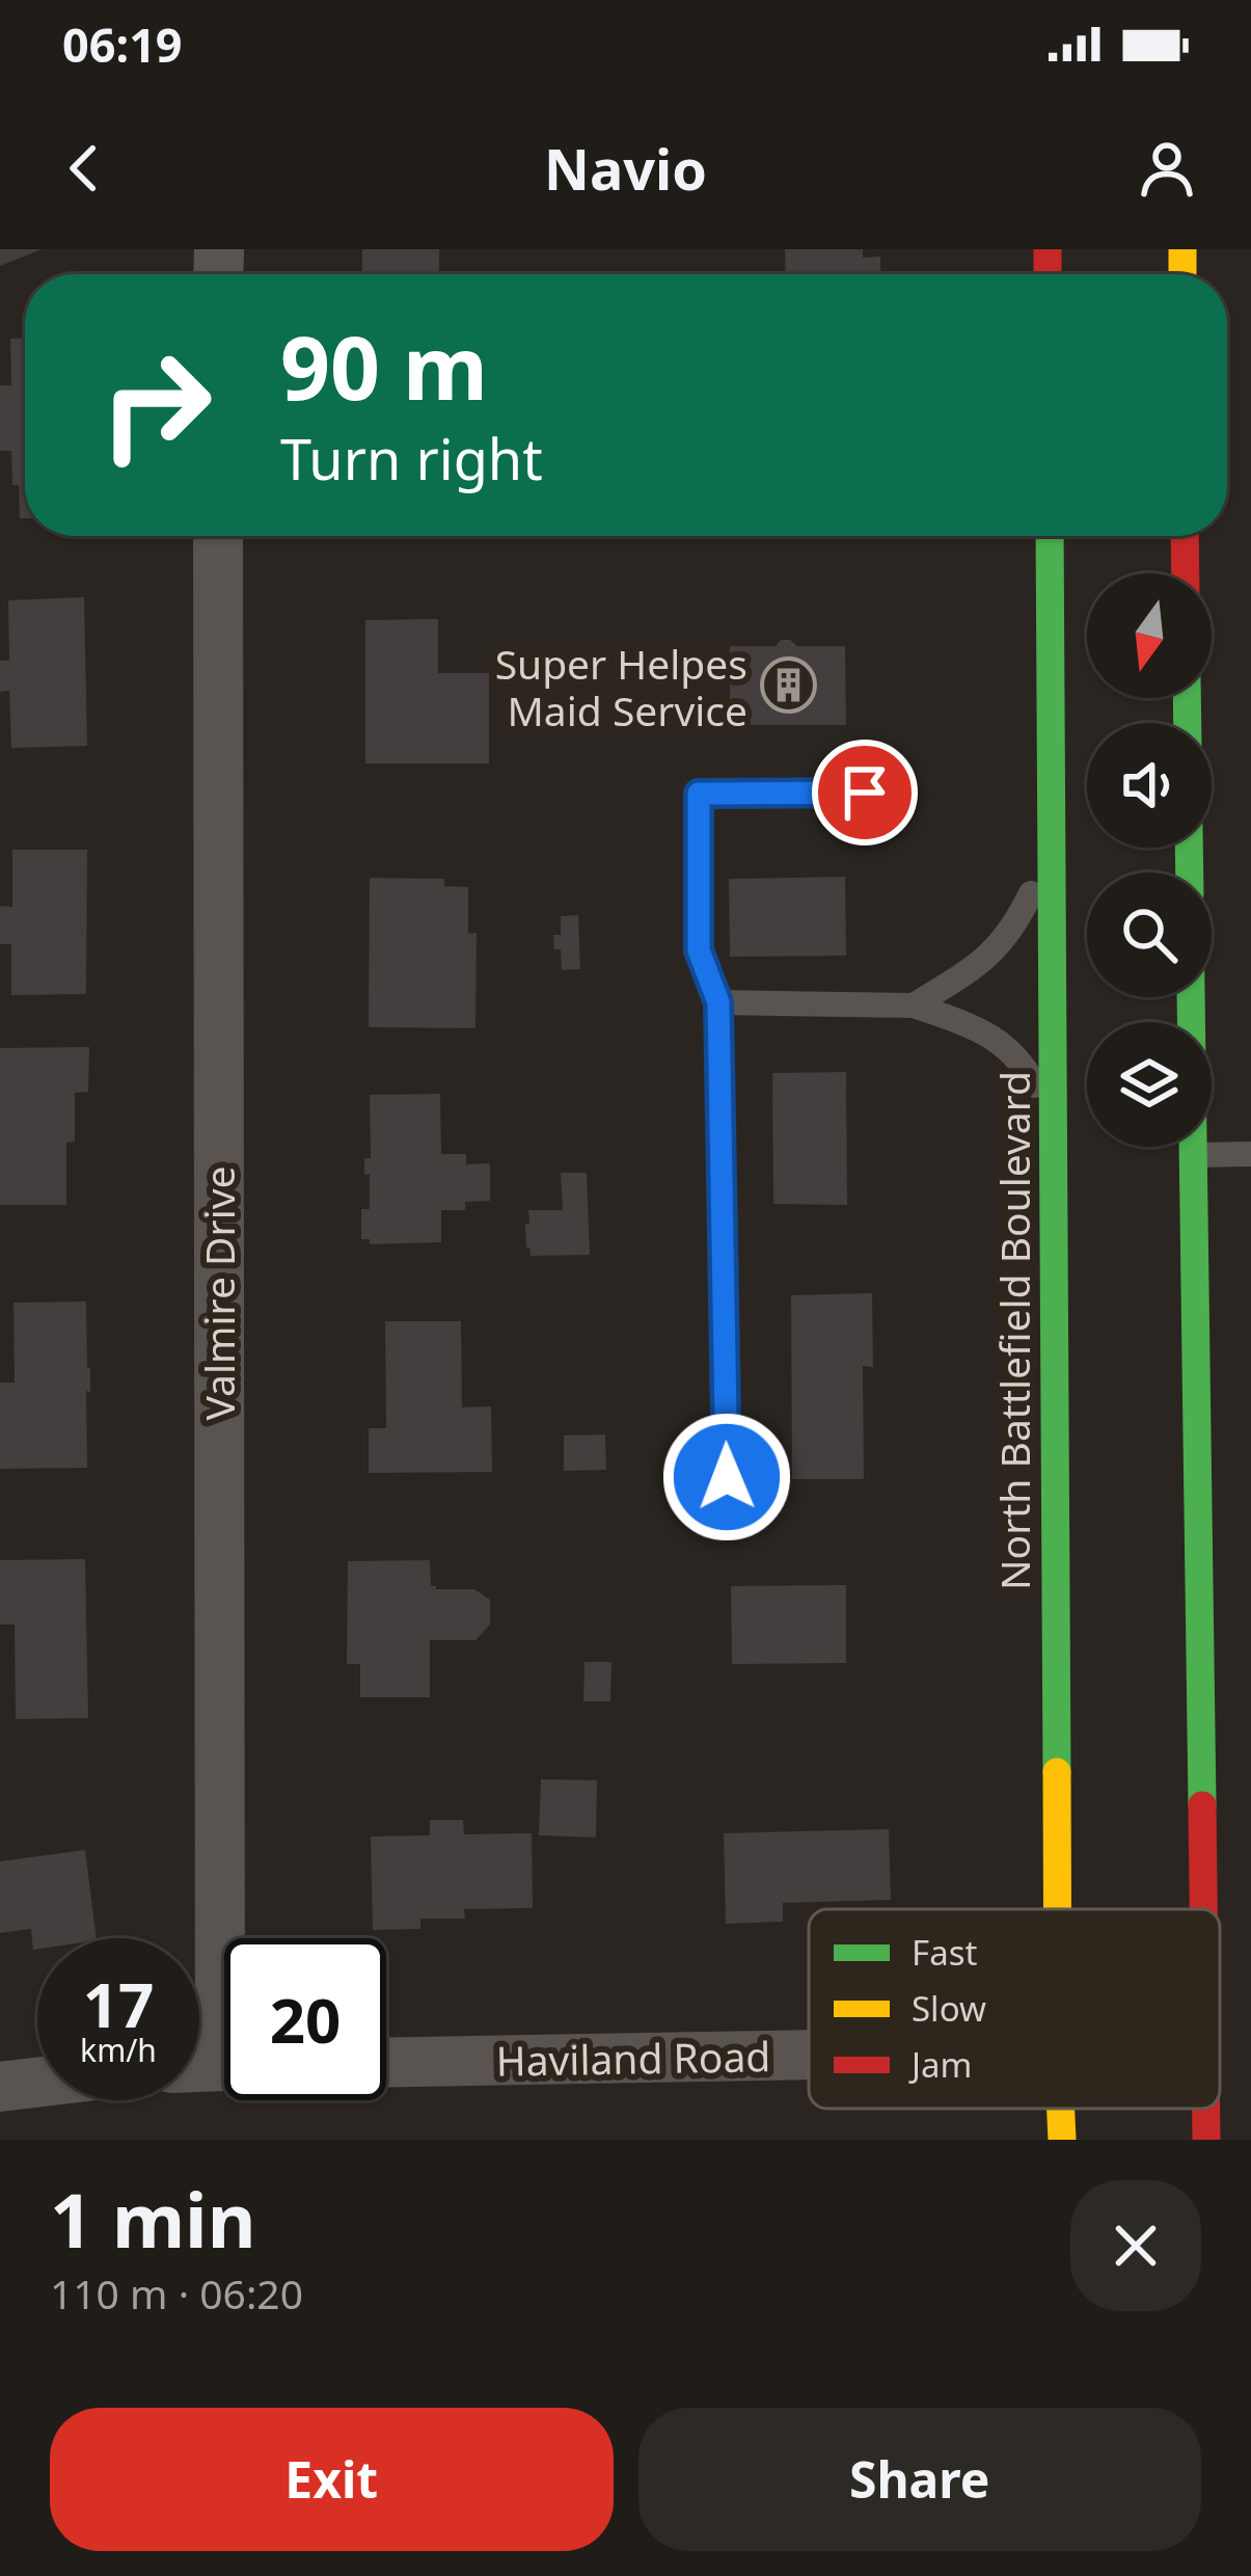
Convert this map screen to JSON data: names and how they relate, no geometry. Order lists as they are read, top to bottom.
{
  "streets": {
    "main road": ["North Battlefield Boulevard"],
    "street": ["Valmire Drive", "Haviland Road"]
  },
  "places": {
    "building": ["Super Helpes Maid Service"]
  },
  "legend": ["Fast", "Slow", "Jam"],
  "north": "bottom",
  "page": {
    "status": "06:19",
    "header": "Navio",
    "turn": ["90 m", "Turn right"],
    "speed": "17 km/h",
    "limit": "20",
    "heading": ["1 min", "110 m · 06:20"],
    "buttons": ["Exit", "Share"]
  }
}
